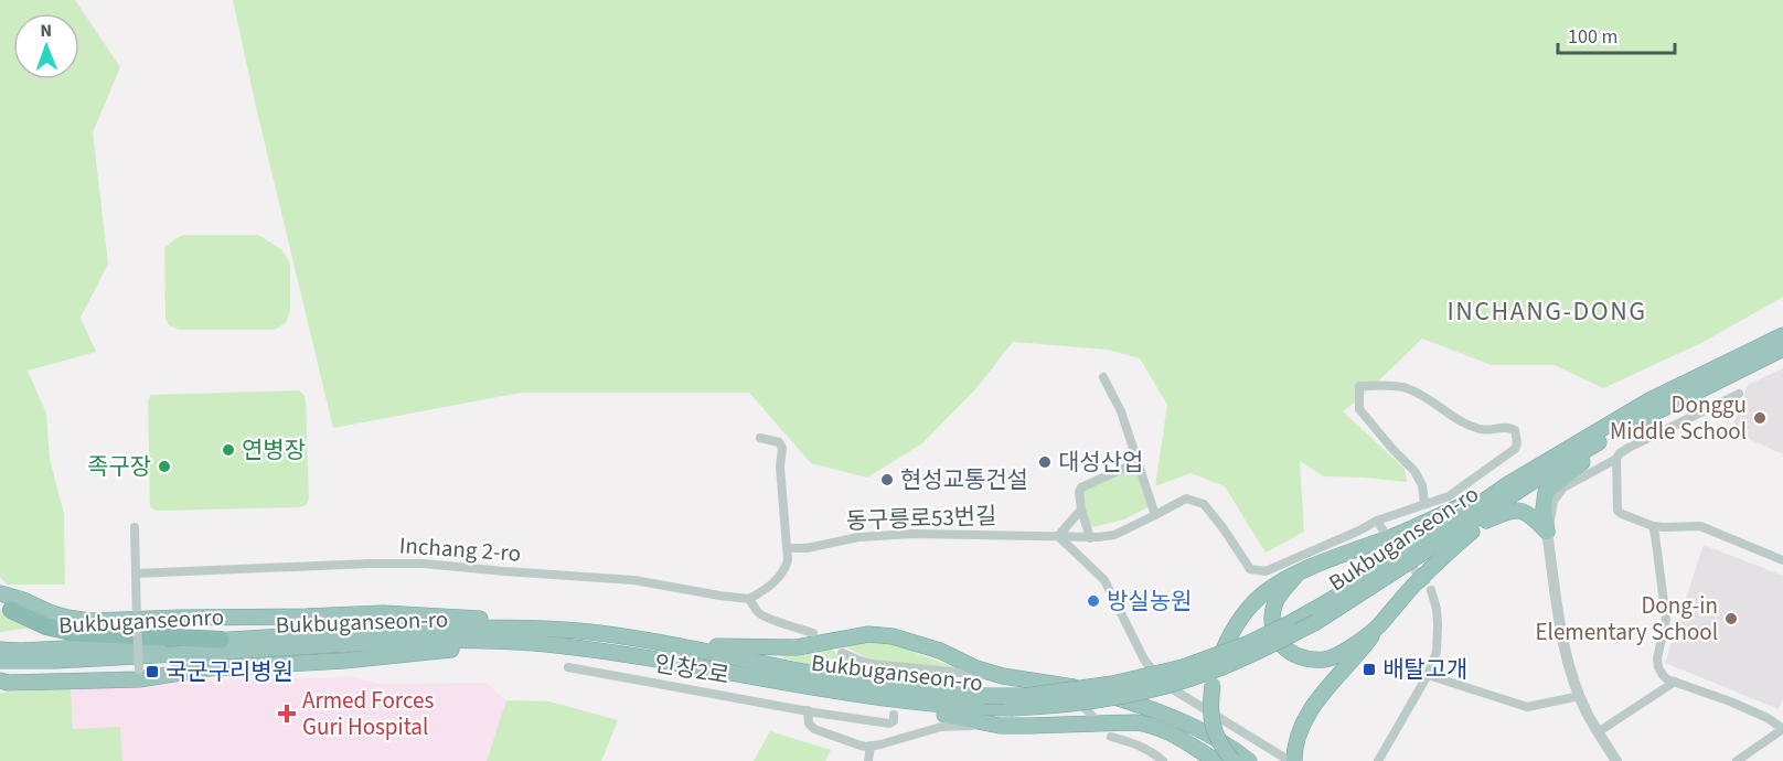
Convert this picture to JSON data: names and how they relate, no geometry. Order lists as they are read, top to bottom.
{
  "streets": {
    "highway": ["Bukbuganseon-ro", "Bukbuganseonro"],
    "street": ["동구릉로53번길", "Inchang 2-ro", "인창2로"]
  },
  "crossings": [
    ["Bukbuganseon-ro", "Bukbuganseonro"]
  ],
  "districts": ["INCHANG-DONG"],
  "places": {
    "other": [
      "Donggu Middle School",
      "연병장",
      "대성산업",
      "족구장",
      "현성교통건설",
      "방실농원",
      "Dong-in Elementary School"
    ],
    "transit": ["배탈고개", "국군구리병원"],
    "health": ["Armed Forces Guri Hospital"]
  },
  "scale_bar": "100 m",
  "north": "top"
}
